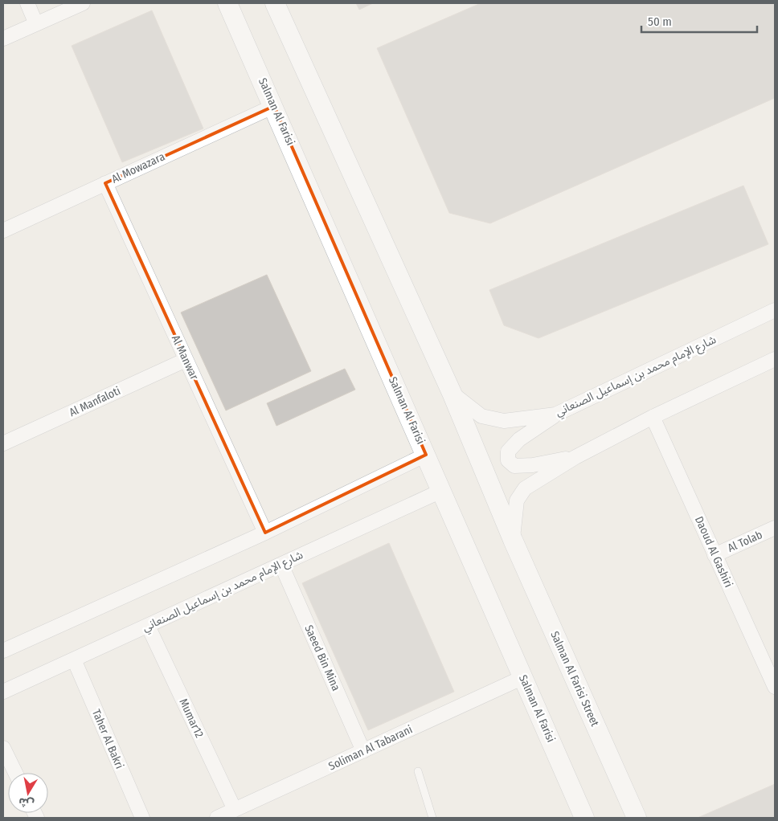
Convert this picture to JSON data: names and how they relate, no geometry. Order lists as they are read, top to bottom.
{
  "streets": {
    "street": [
      "Salman Al Farisi",
      "Al Mowazara",
      "Al Manwar",
      "شارع الإمام محمد بن إسماعيل الصنعاني",
      "Al Manfaloti",
      "Al Tolab",
      "Daoud Al Gashiri",
      "Saeed Bin Mina",
      "Salman Al Farisi Street",
      "Mumar12",
      "Taher Al Bakri",
      "Soliman Al Tabarani"
    ]
  },
  "crossings": [
    ["Salman Al Farisi", "Al Mowazara"],
    ["Salman Al Farisi", "شارع الإمام محمد بن إسماعيل الصنعاني"],
    ["Salman Al Farisi", "Soliman Al Tabarani"],
    ["Al Mowazara", "Al Manwar"],
    ["Al Manwar", "Al Manfaloti"],
    ["شارع الإمام محمد بن إسماعيل الصنعاني", "Saeed Bin Mina"],
    ["شارع الإمام محمد بن إسماعيل الصنعاني", "Mumar12"],
    ["شارع الإمام محمد بن إسماعيل الصنعاني", "Taher Al Bakri"],
    ["Al Tolab", "Daoud Al Gashiri"],
    ["Saeed Bin Mina", "Soliman Al Tabarani"],
    ["Mumar12", "Soliman Al Tabarani"]
  ],
  "scale_bar": "50 m",
  "north": "bottom"
}
